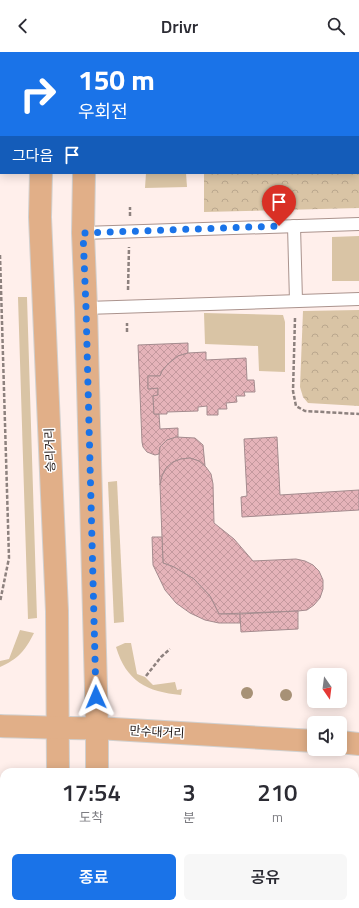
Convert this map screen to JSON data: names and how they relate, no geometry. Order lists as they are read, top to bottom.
{
  "streets": {
    "main road": ["승리거리", "만수대거리"]
  },
  "crossings": [
    ["승리거리", "만수대거리"]
  ],
  "north": "bottom",
  "page": {
    "header": "Drivr",
    "turn": ["150 m", "우회전"],
    "then": "그다음",
    "eta": [
      "17:54",
      "도착",
      "3",
      "분",
      "210",
      "m"
    ],
    "buttons": ["종료", "공유"]
  }
}
